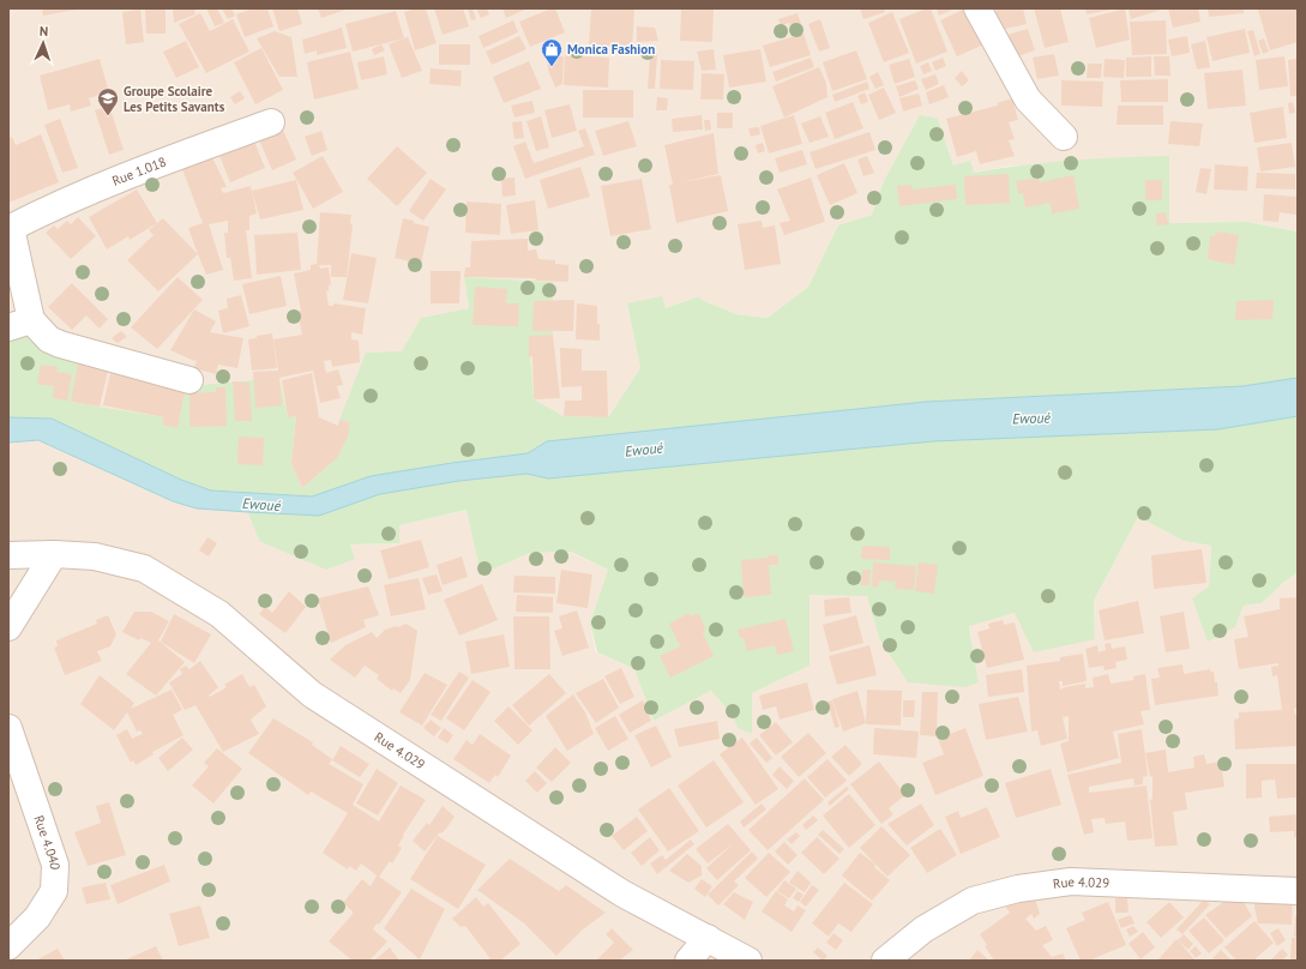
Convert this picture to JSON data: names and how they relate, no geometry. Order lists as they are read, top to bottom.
{
  "streets": {
    "street": ["Rue 1.018", "Rue 4.029", "Rue 4.040"]
  },
  "water": ["Ewoué"],
  "places": {
    "shop": ["Monica Fashion"],
    "school or university": ["Groupe Scolaire Les Petits Savants"]
  },
  "north": "top"
}
